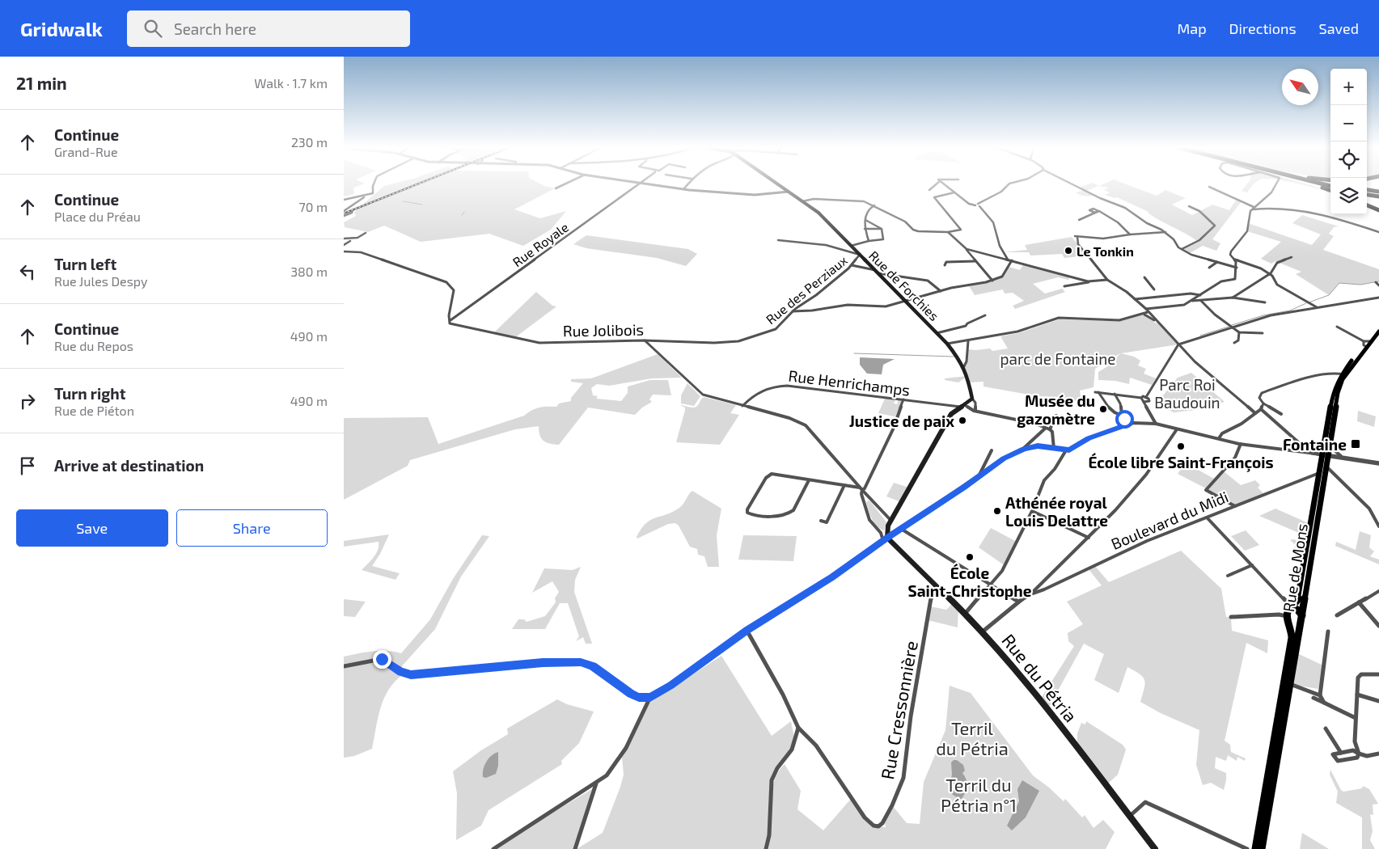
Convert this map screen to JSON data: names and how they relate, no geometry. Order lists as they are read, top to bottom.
{
  "streets": {
    "main road": ["Rue de Forchies", "Rue de Mons", "Rue du Pétria"],
    "street": [
      "Rue Royale",
      "Rue des Perziaux",
      "Rue Jolibois",
      "Rue Henrichamps",
      "Boulevard du Midi",
      "Rue Cressonnière"
    ]
  },
  "crossings": [
    ["Rue Royale", "Rue Jolibois"],
    ["Rue de Forchies", "Rue des Perziaux"],
    ["Rue des Perziaux", "Rue Jolibois"],
    ["Boulevard du Midi", "Rue de Mons"],
    ["Rue du Pétria", "Rue Cressonnière"]
  ],
  "parks": [
    "parc de Fontaine",
    "Parc Roi Baudouin",
    "Terril du Pétria",
    "Terril du Pétria n°1"
  ],
  "places": {
    "other": [
      "Le Tonkin",
      "Musée du gazomètre",
      "Justice de paix",
      "École libre Saint-François",
      "Athénée royal Louis Delattre",
      "École Saint-Christophe"
    ],
    "transit": ["Fontaine"]
  },
  "north": "top left",
  "page": {
    "header": "Gridwalk",
    "search": "Search here",
    "nav": ["Map", "Directions", "Saved"],
    "heading": ["21 min", "Walk · 1.7 km"],
    "map_buttons": ["+", "−"],
    "list": [
      ["Continue", "Grand-Rue", "230 m"],
      ["Continue", "Place du Préau", "70 m"],
      ["Turn left", "Rue Jules Despy", "380 m"],
      ["Continue", "Rue du Repos", "490 m"],
      ["Turn right", "Rue de Piéton", "490 m"],
      "Arrive at destination"
    ],
    "buttons": ["Save", "Share"]
  }
}
